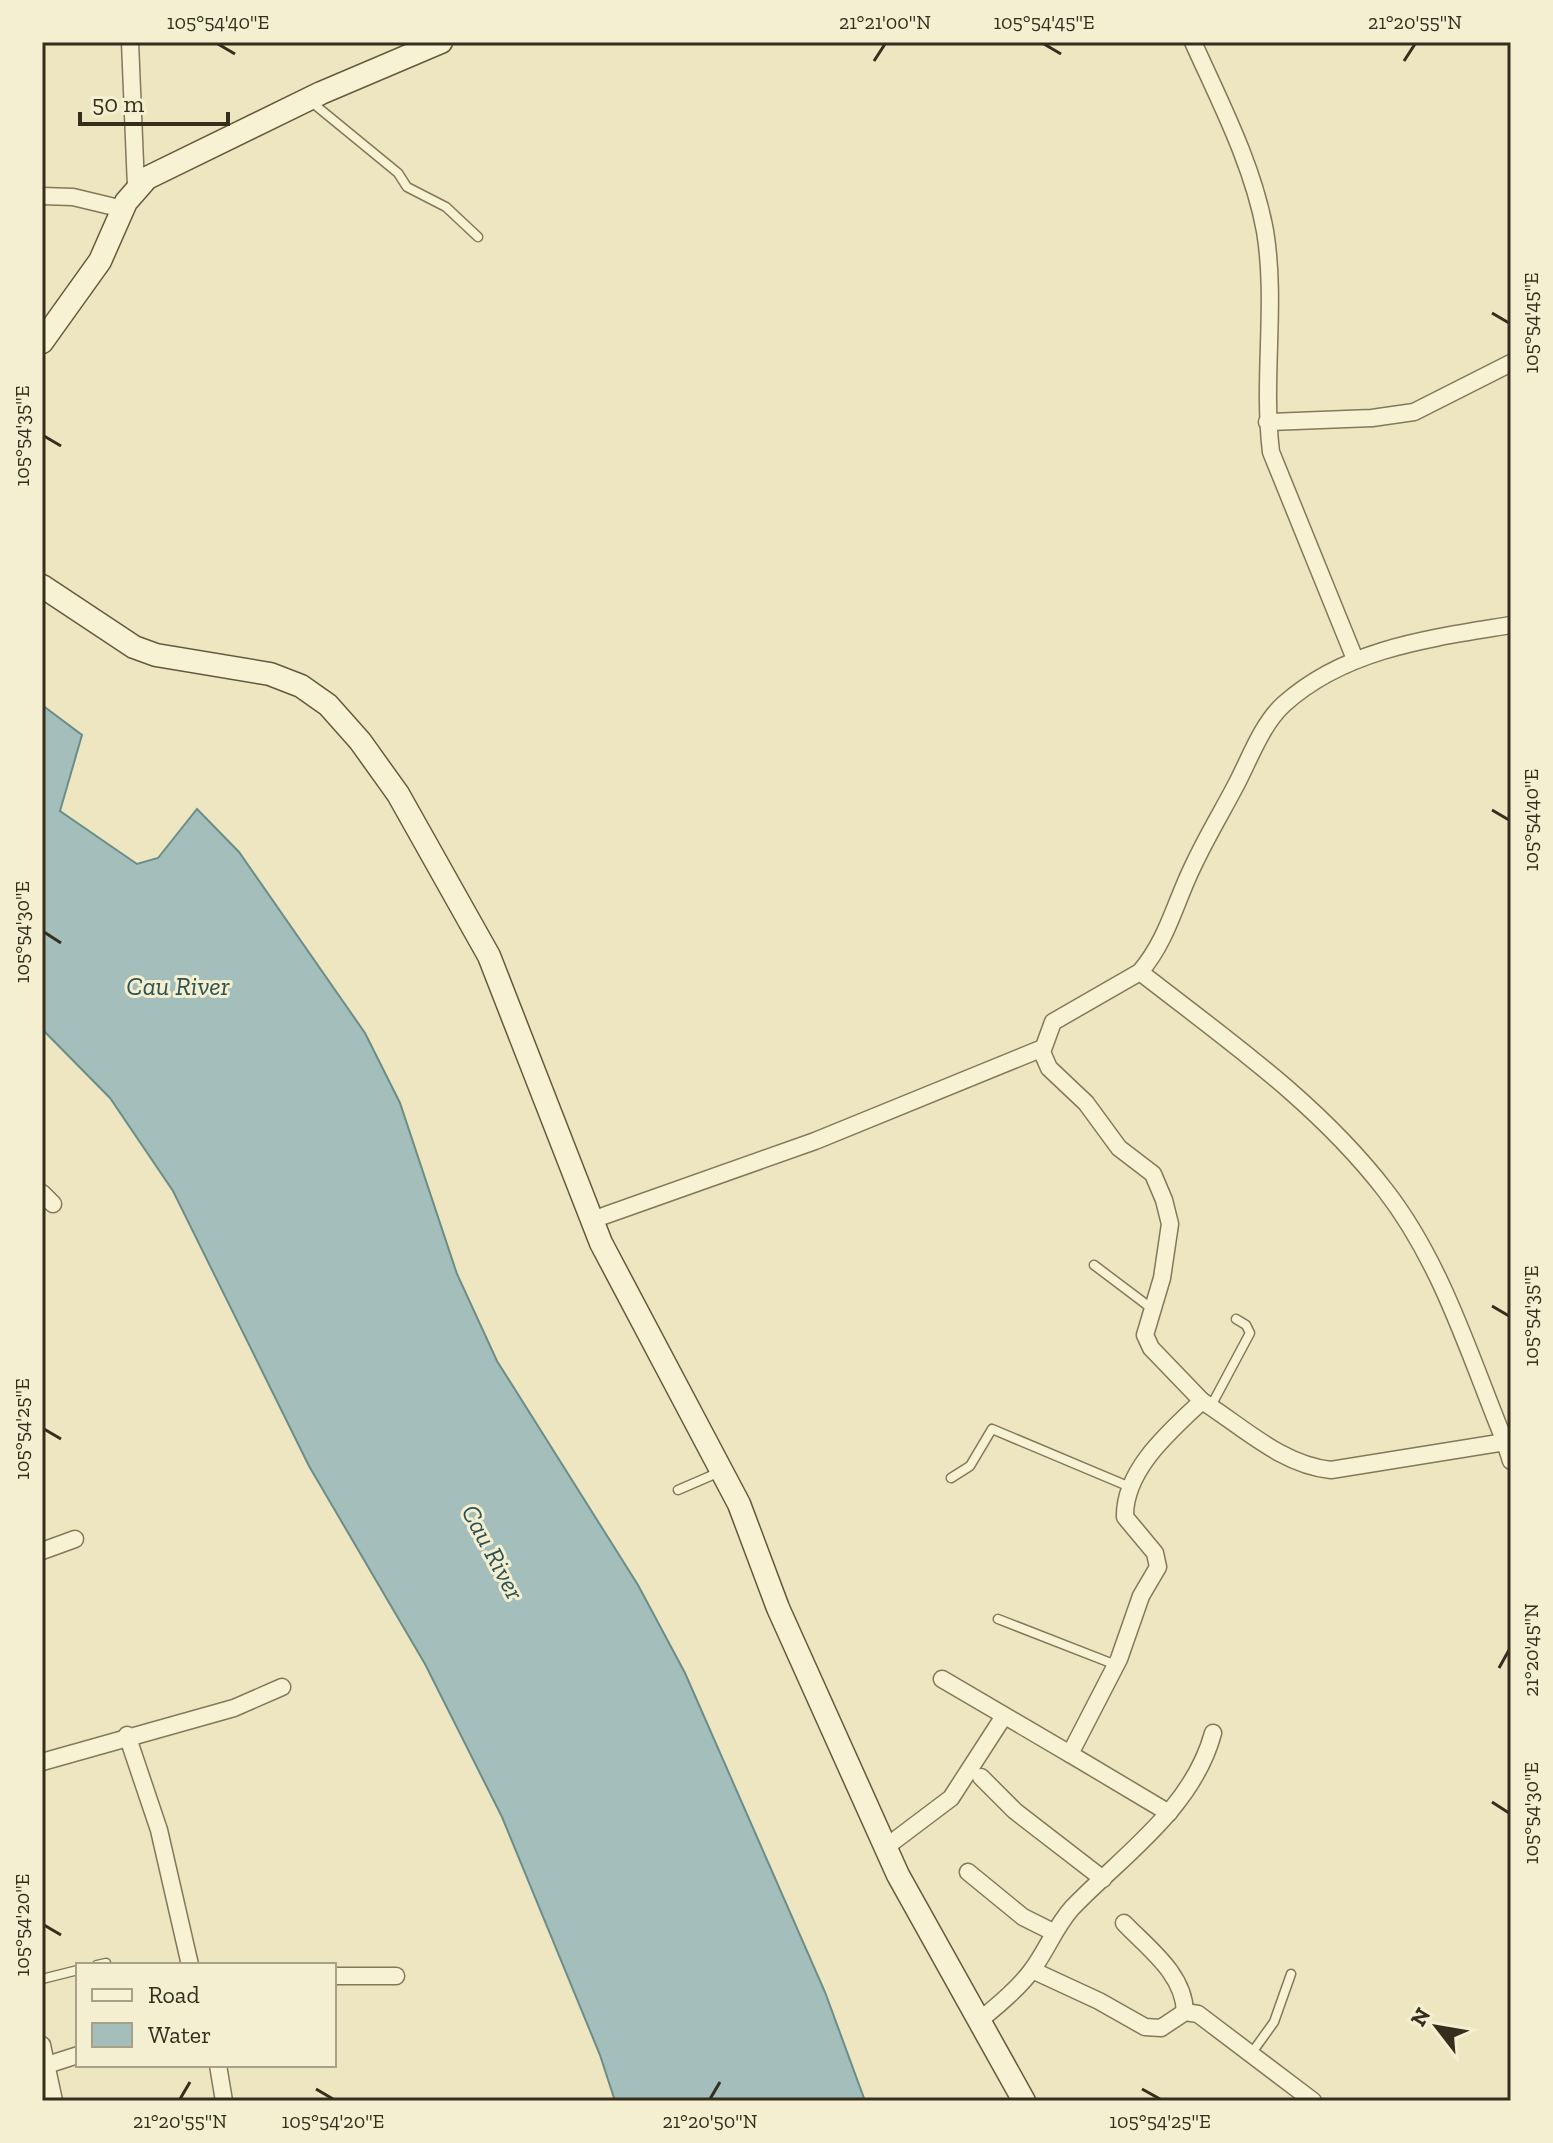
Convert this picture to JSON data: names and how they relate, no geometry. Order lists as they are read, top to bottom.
{
  "water": ["Cau River"],
  "legend": ["Road", "Water"],
  "scale_bar": "50 m",
  "north": "top left",
  "coordinates": [
    "105°54'40\"E",
    "21°21'00\"N",
    "105°54'45\"E",
    "21°20'55\"N",
    "105°54'35\"E",
    "105°54'30\"E",
    "105°54'25\"E",
    "21°20'45\"N",
    "105°54'20\"E",
    "21°20'50\"N"
  ]
}
